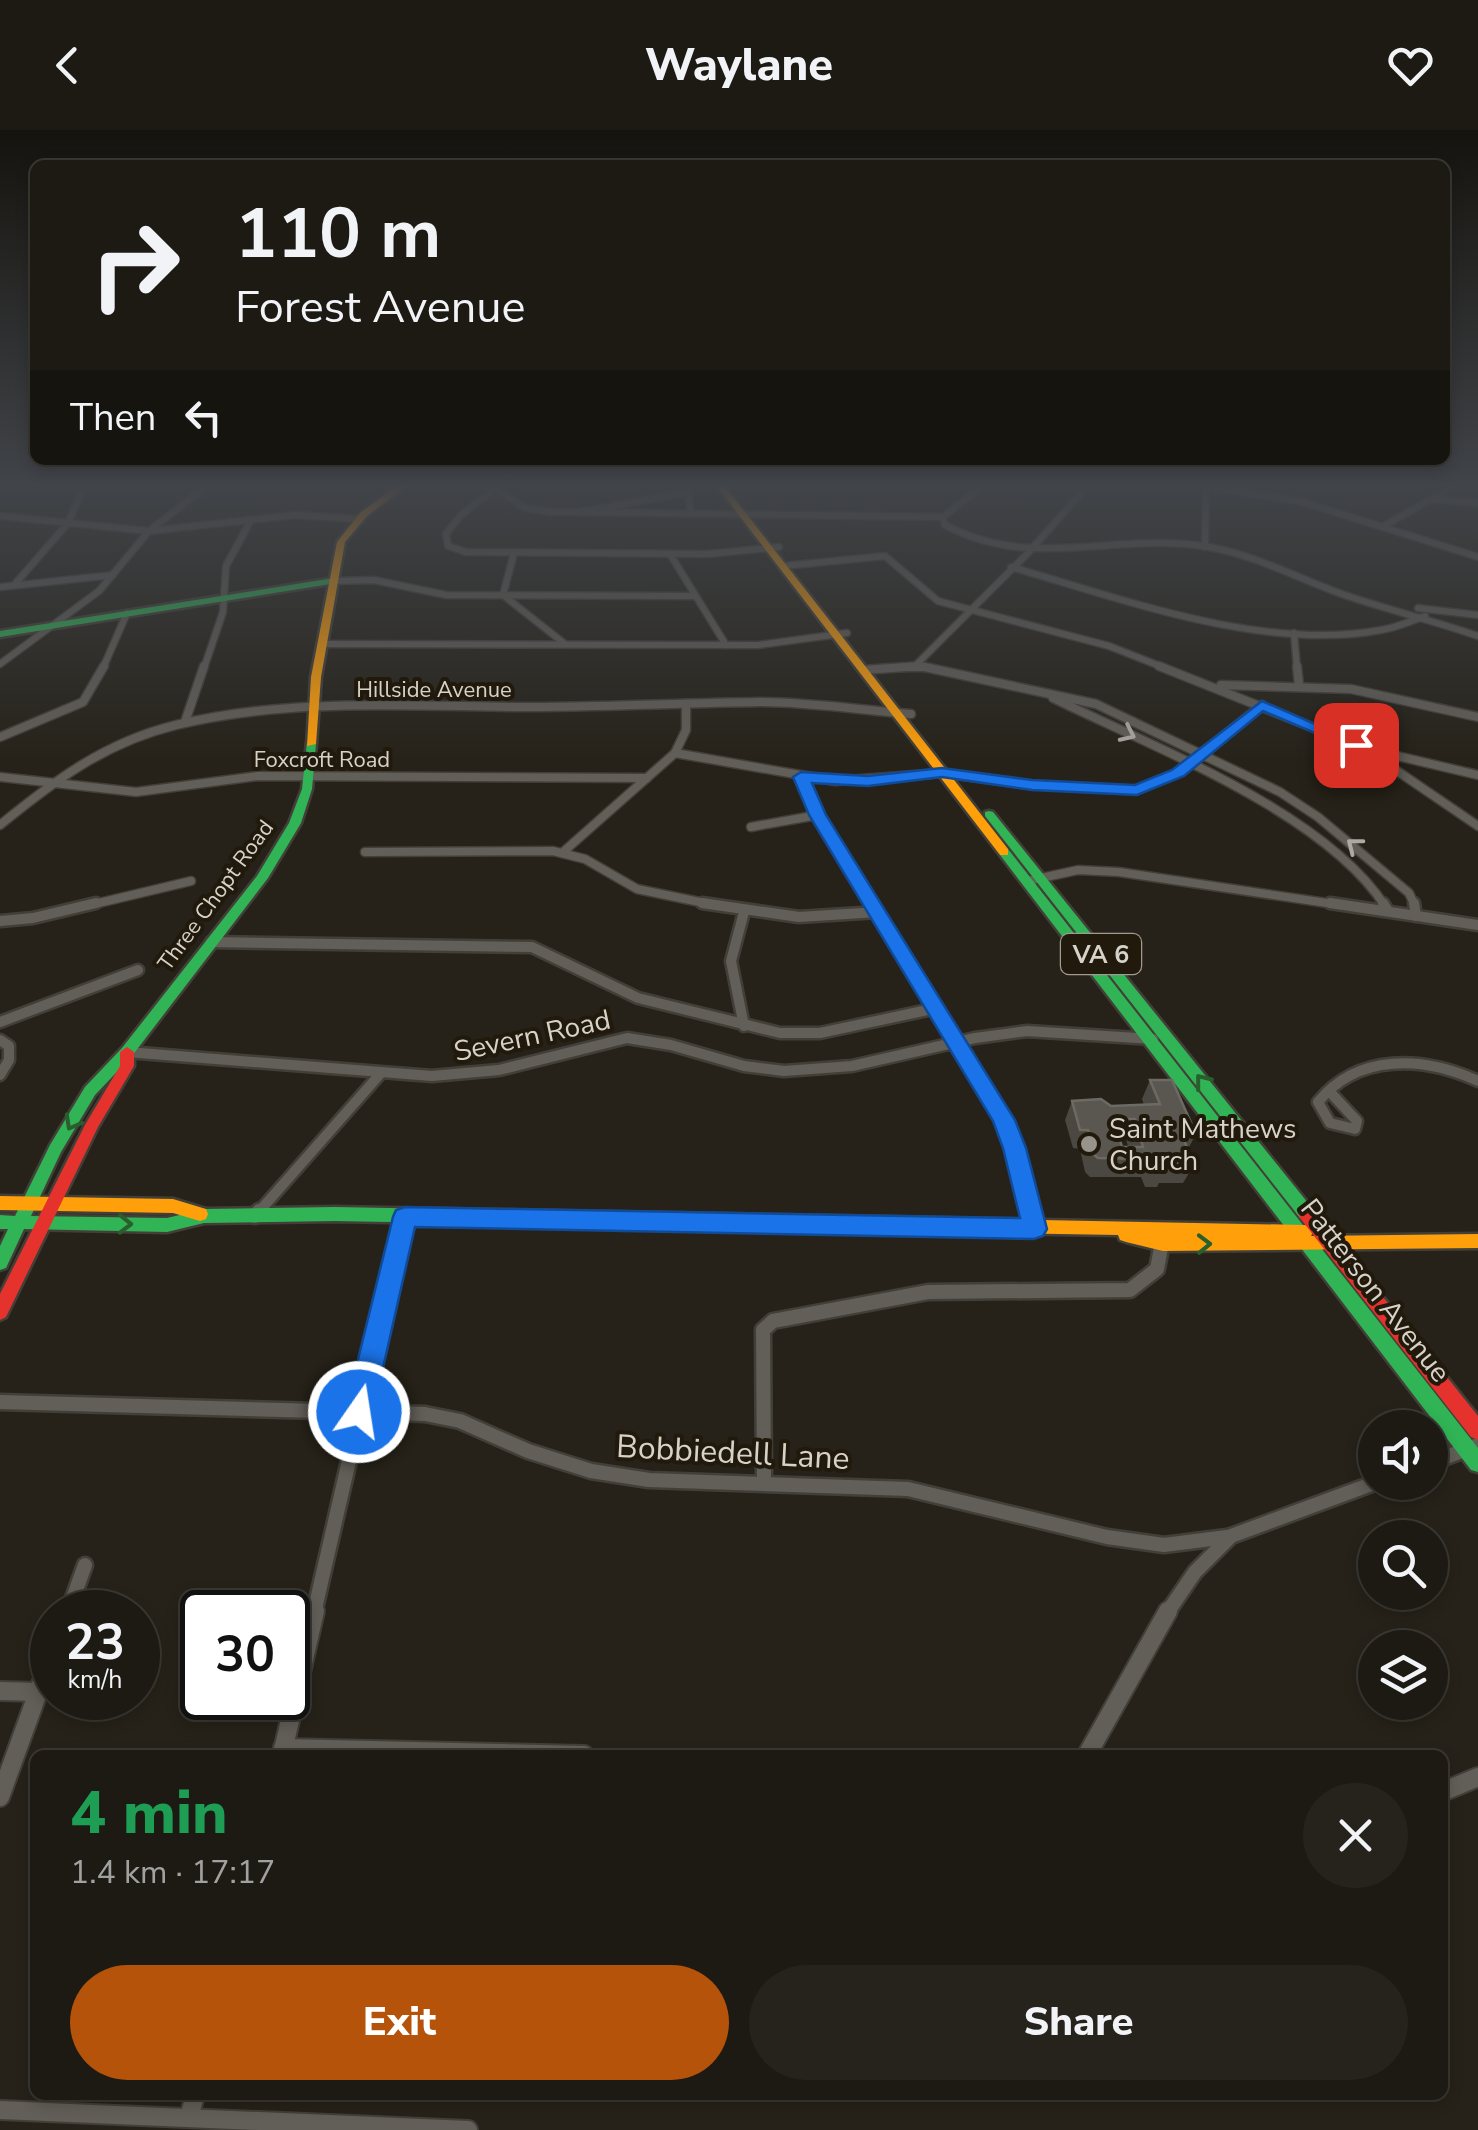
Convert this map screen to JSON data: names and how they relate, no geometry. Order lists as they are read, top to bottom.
{
  "streets": {
    "main road": ["Three Chopt Road", "VA 6", "Patterson Avenue"],
    "street": [
      "Hillside Avenue",
      "Foxcroft Road",
      "Severn Road",
      "Bobbiedell Lane"
    ]
  },
  "crossings": [
    ["Hillside Avenue", "Foxcroft Road"],
    ["Hillside Avenue", "Three Chopt Road"],
    ["Hillside Avenue", "Patterson Avenue"],
    ["Foxcroft Road", "Three Chopt Road"],
    ["Three Chopt Road", "Severn Road"],
    ["Severn Road", "Patterson Avenue"]
  ],
  "places": ["Saint Mathews Church"],
  "page": {
    "header": "Waylane",
    "turn": ["110 m", "Forest Avenue"],
    "then": "Then",
    "speed": "23 km/h",
    "limit": "30",
    "heading": ["4 min", "1.4 km · 17:17"],
    "buttons": ["Exit", "Share"]
  }
}
